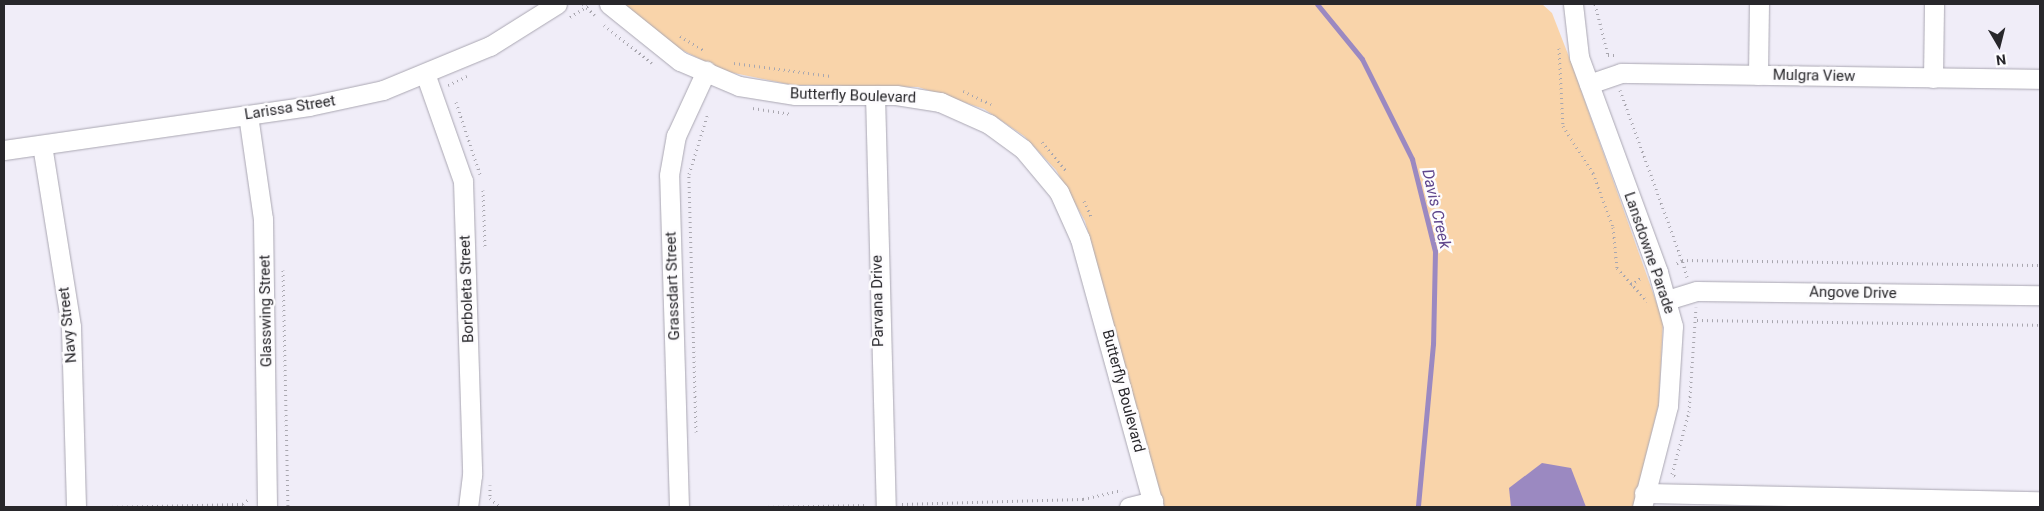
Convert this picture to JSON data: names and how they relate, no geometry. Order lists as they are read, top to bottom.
{
  "streets": {
    "street": [
      "Mulgra View",
      "Butterfly Boulevard",
      "Larissa Street",
      "Lansdowne Parade",
      "Grassdart Street",
      "Borboleta Street",
      "Angove Drive",
      "Parvana Drive",
      "Glasswing Street",
      "Navy Street"
    ]
  },
  "crossings": [
    ["Mulgra View", "Lansdowne Parade"],
    ["Butterfly Boulevard", "Grassdart Street"],
    ["Butterfly Boulevard", "Parvana Drive"],
    ["Larissa Street", "Borboleta Street"],
    ["Larissa Street", "Glasswing Street"],
    ["Larissa Street", "Navy Street"],
    ["Lansdowne Parade", "Angove Drive"]
  ],
  "water": ["Davis Creek"],
  "north": "bottom"
}
